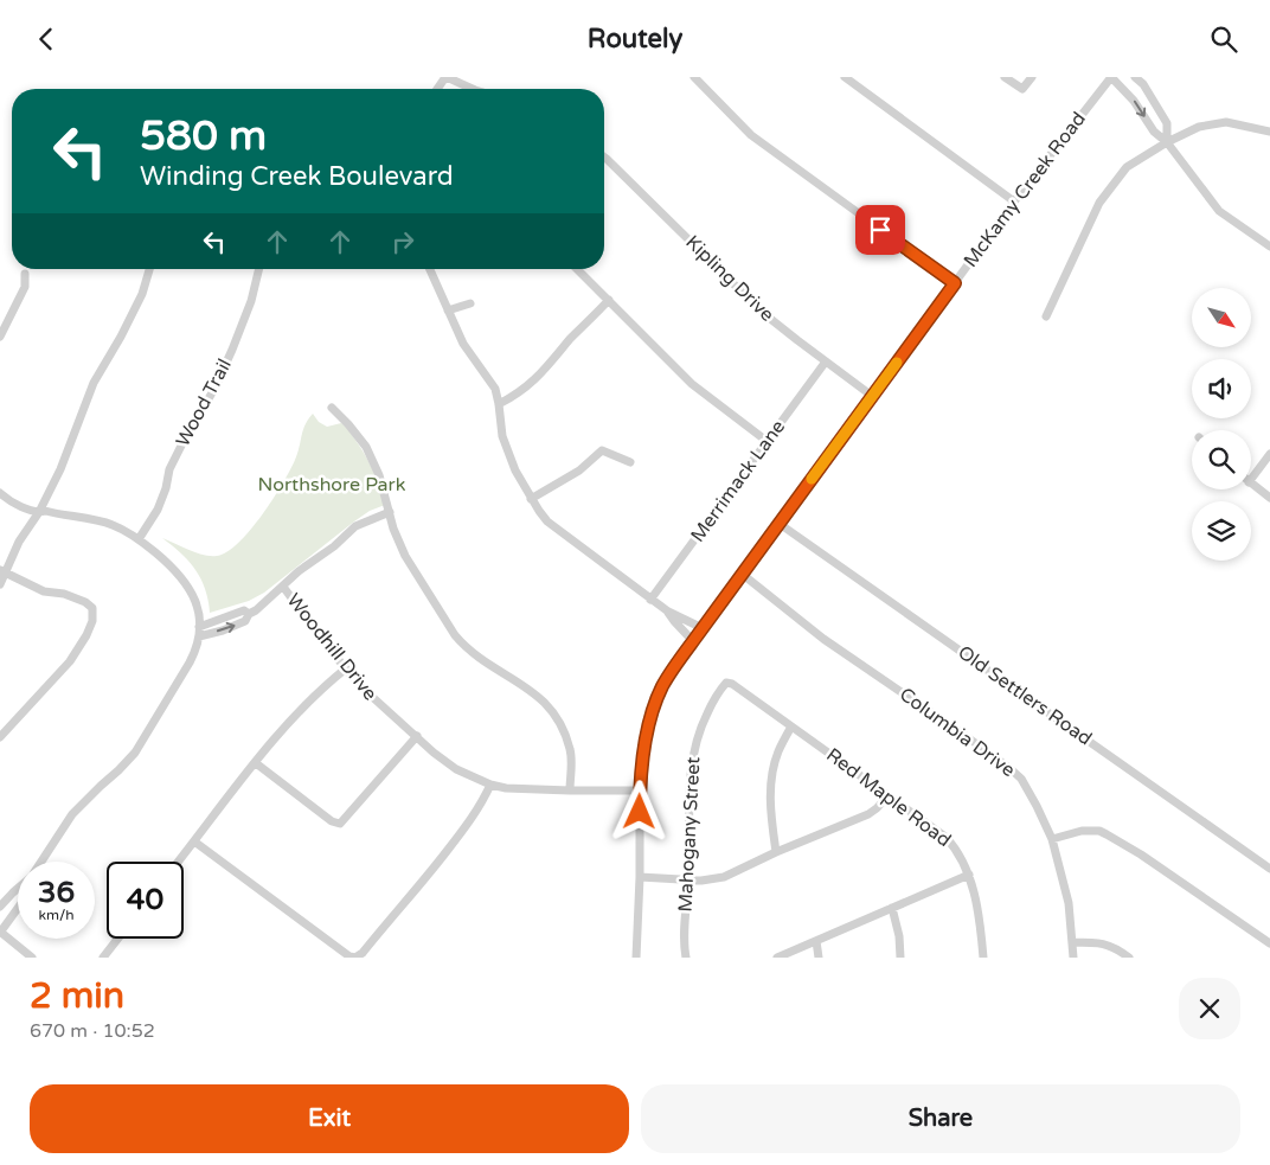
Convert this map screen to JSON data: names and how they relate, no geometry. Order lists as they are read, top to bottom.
{
  "streets": {
    "street": [
      "McKamy Creek Road",
      "Kipling Drive",
      "Wood Trail",
      "Merrimack Lane",
      "Woodhill Drive",
      "Old Settlers Road",
      "Columbia Drive",
      "Red Maple Road",
      "Mahogany Street"
    ]
  },
  "crossings": [
    ["McKamy Creek Road", "Kipling Drive"],
    ["McKamy Creek Road", "Woodhill Drive"],
    ["McKamy Creek Road", "Old Settlers Road"],
    ["McKamy Creek Road", "Columbia Drive"],
    ["Kipling Drive", "Merrimack Lane"],
    ["Red Maple Road", "Mahogany Street"]
  ],
  "parks": ["Northshore Park"],
  "north": "bottom right",
  "page": {
    "header": "Routely",
    "turn": ["580 m", "Winding Creek Boulevard"],
    "speed": "36 km/h",
    "limit": "40",
    "heading": ["2 min", "670 m · 10:52"],
    "buttons": ["Exit", "Share"]
  }
}
